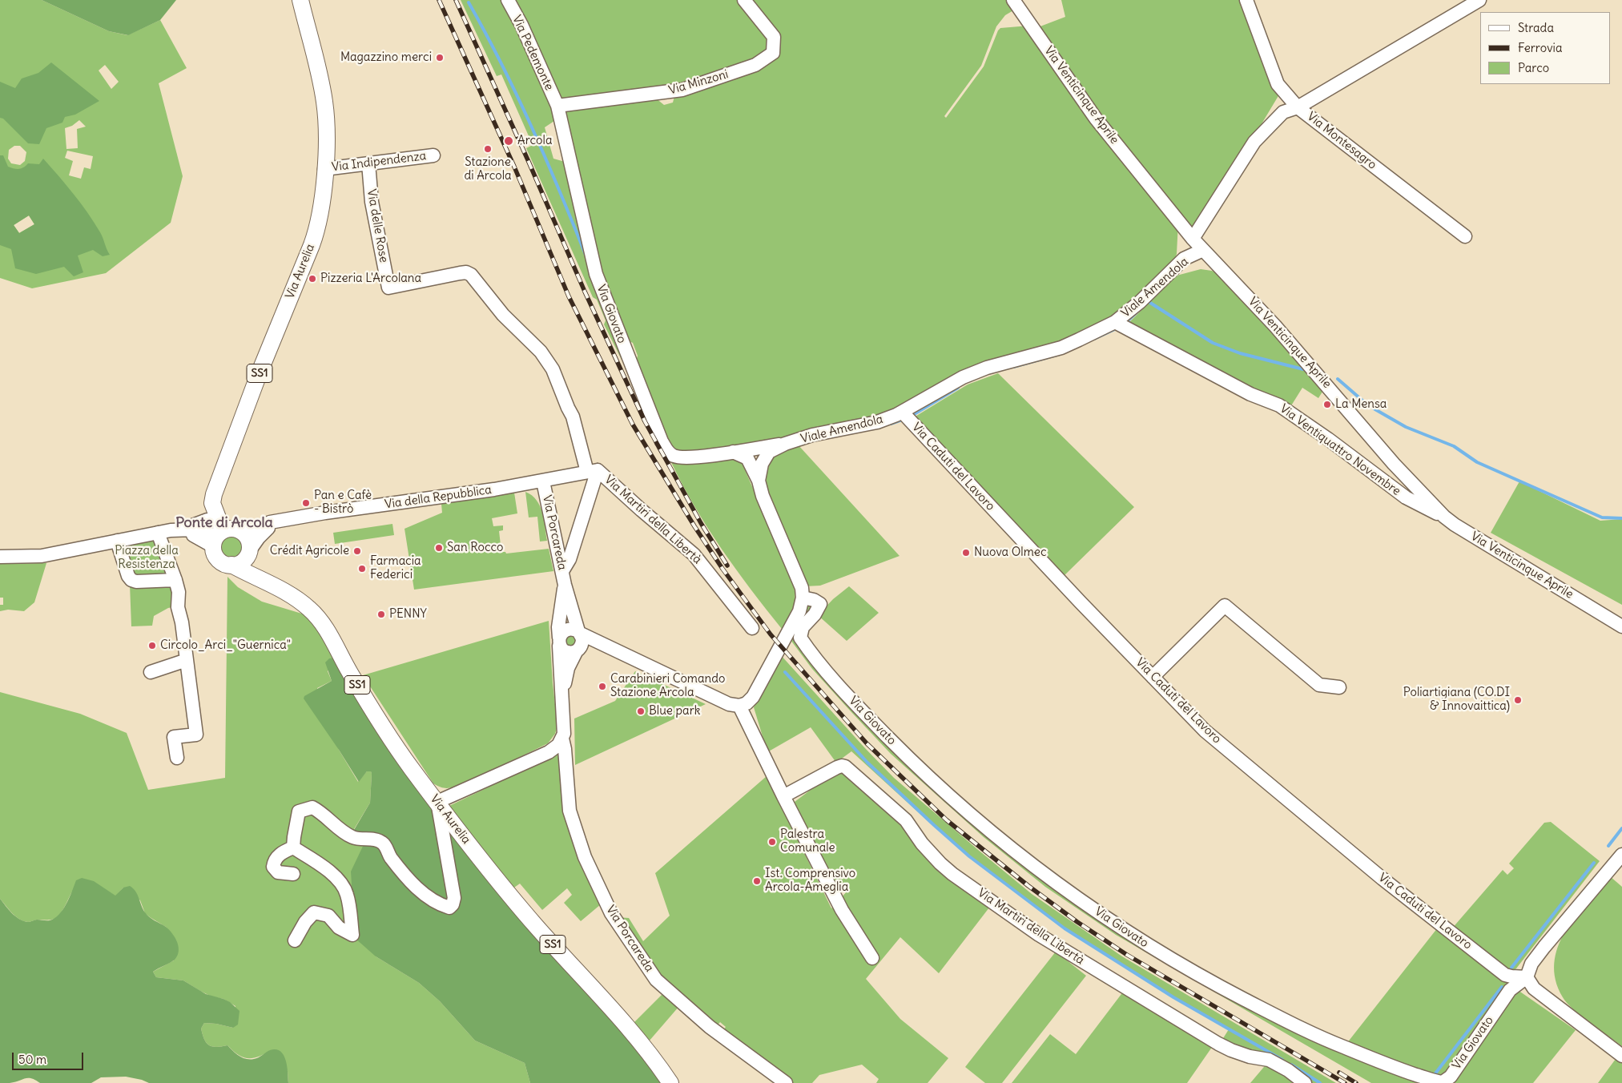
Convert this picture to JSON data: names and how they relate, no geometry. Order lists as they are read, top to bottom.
{
  "streets": {
    "main road": ["Via Aurelia", "SS1"],
    "street": [
      "Via Pedemonte",
      "Via Minzoni",
      "Via Venticinque Aprile",
      "Via Montesagro",
      "Via Indipendenza",
      "Via delle Rose",
      "Viale Amendola",
      "Via Giovato",
      "Via Ventiquattro Novembre",
      "Via Caduti del Lavoro",
      "Via della Repubblica",
      "Via Martiri della Libertà",
      "Via Porcareda"
    ]
  },
  "crossings": [
    ["Via Pedemonte", "Via Minzoni"],
    ["Via Pedemonte", "Via Giovato"],
    ["Via Minzoni", "Via Giovato"],
    ["Via Venticinque Aprile", "Via Montesagro"],
    ["Via Venticinque Aprile", "Viale Amendola"],
    ["Via Venticinque Aprile", "Via Ventiquattro Novembre"],
    ["Via Indipendenza", "Via delle Rose"],
    ["Via Indipendenza", "Via Aurelia"],
    ["Via delle Rose", "Via della Repubblica"],
    ["Via delle Rose", "Via Martiri della Libertà"],
    ["Via Aurelia", "SS1"],
    ["Via Aurelia", "Via della Repubblica"],
    ["Viale Amendola", "Via Giovato"],
    ["Viale Amendola", "Via Ventiquattro Novembre"],
    ["Viale Amendola", "Via Caduti del Lavoro"],
    ["Via Giovato", "Via Caduti del Lavoro"],
    ["SS1", "Via della Repubblica"],
    ["Via della Repubblica", "Via Martiri della Libertà"],
    ["Via della Repubblica", "Via Porcareda"]
  ],
  "districts": ["Ponte di Arcola"],
  "parks": ["Piazza della Resistenza"],
  "places": [
    "Magazzino merci",
    "Arcola",
    "Stazione di Arcola",
    "Pizzeria L'Arcolana",
    "La Mensa",
    "Pan e Cafè - Bistrò",
    "San Rocco",
    "Crédit Agricole",
    "Nuova Olmec",
    "Farmacia Federici",
    "PENNY",
    "Circolo_Arci_\"Guernica\"",
    "Carabinieri Comando Stazione Arcola",
    "Poliartigiana (CO.DI & Innovaittica)",
    "Blue park",
    "Palestra Comunale",
    "Ist. Comprensivo Arcola-Ameglia"
  ],
  "legend": ["Strada", "Ferrovia", "Parco"],
  "scale_bar": "50 m"
}
